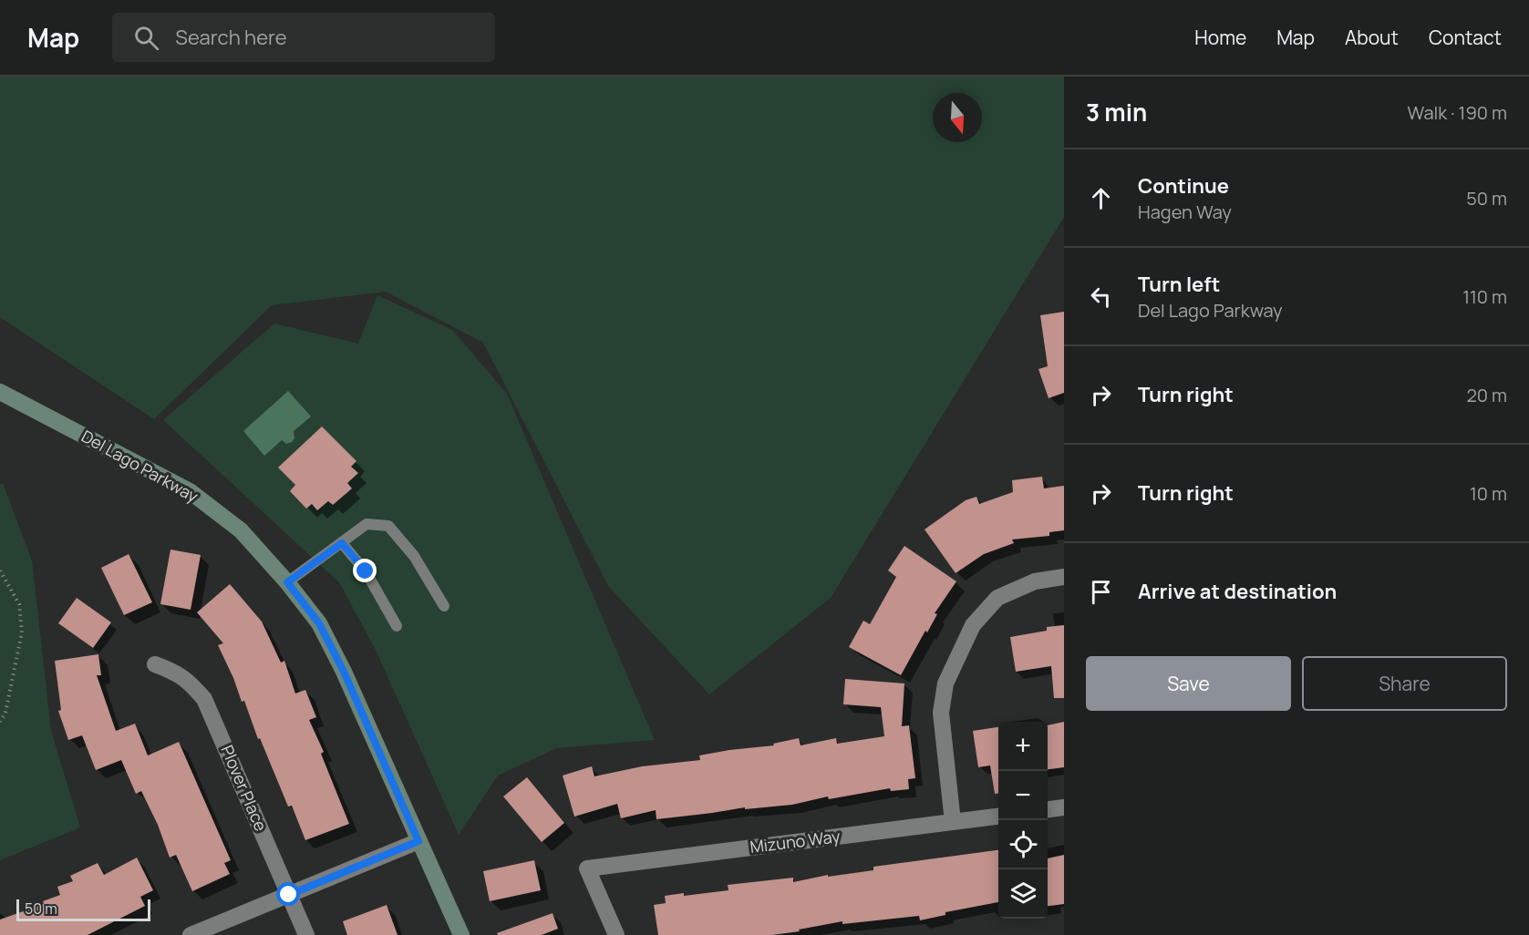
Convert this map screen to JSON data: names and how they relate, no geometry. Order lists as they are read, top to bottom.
{
  "streets": {
    "street": ["Del Lago Parkway", "Plover Place", "Mizuno Way"]
  },
  "scale_bar": "50 m",
  "north": "bottom",
  "page": {
    "header": "Map",
    "search": "Search here",
    "nav": [
      "Home",
      "Map",
      "About",
      "Contact"
    ],
    "heading": ["3 min", "Walk · 190 m"],
    "list": [
      ["Continue", "Hagen Way", "50 m"],
      ["Turn left", "Del Lago Parkway", "110 m"],
      ["Turn right", "20 m"],
      ["Turn right", "10 m"],
      "Arrive at destination"
    ],
    "buttons": ["Save", "Share"],
    "map_buttons": ["+", "−"],
    "scale": "50 m"
  }
}
